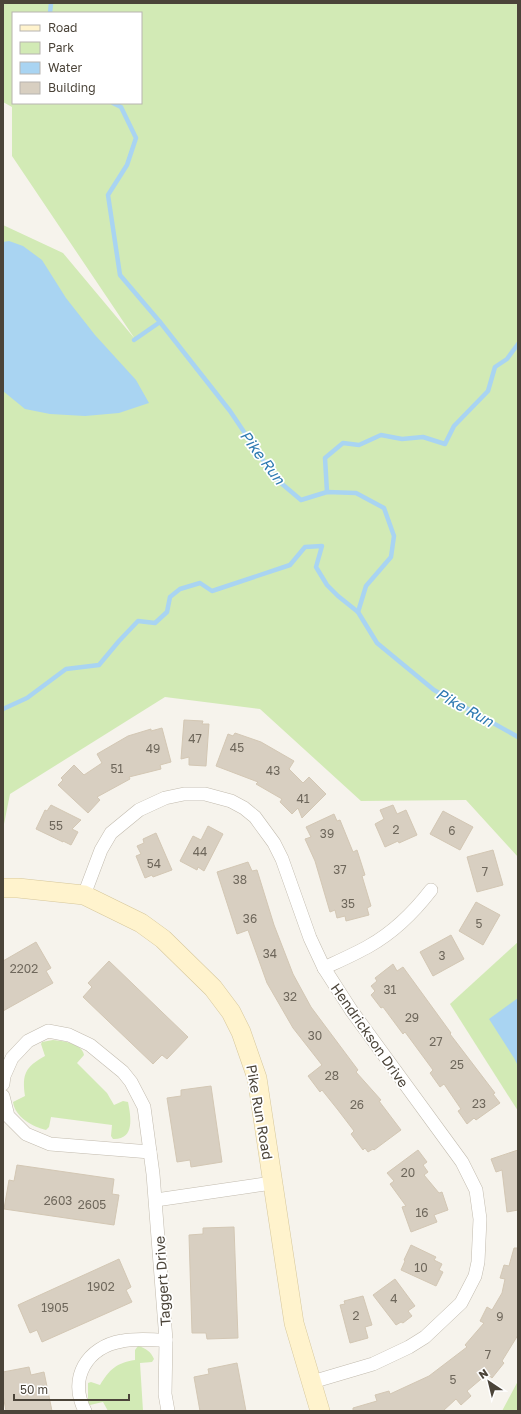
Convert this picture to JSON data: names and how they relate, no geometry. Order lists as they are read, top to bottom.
{
  "streets": {
    "street": ["Hendrickson Drive", "Pike Run Road", "Taggert Drive"]
  },
  "crossings": [
    ["Hendrickson Drive", "Pike Run Road"]
  ],
  "water": ["Pike Run"],
  "house_numbers": [
    "47",
    "45",
    "49",
    "51",
    "43",
    "41",
    "55",
    "2",
    "6",
    "39",
    "44",
    "54",
    "37",
    "7",
    "38",
    "35",
    "36",
    "5",
    "34",
    "3",
    "2202",
    "31",
    "32",
    "29",
    "30",
    "27",
    "25",
    "28",
    "23",
    "26",
    "20",
    "2603",
    "2605",
    "16",
    "10",
    "1902",
    "4",
    "1905",
    "2",
    "9",
    "7",
    "5"
  ],
  "legend": [
    "Road",
    "Park",
    "Water",
    "Building"
  ],
  "scale_bar": "50 m",
  "north": "top left"
}
